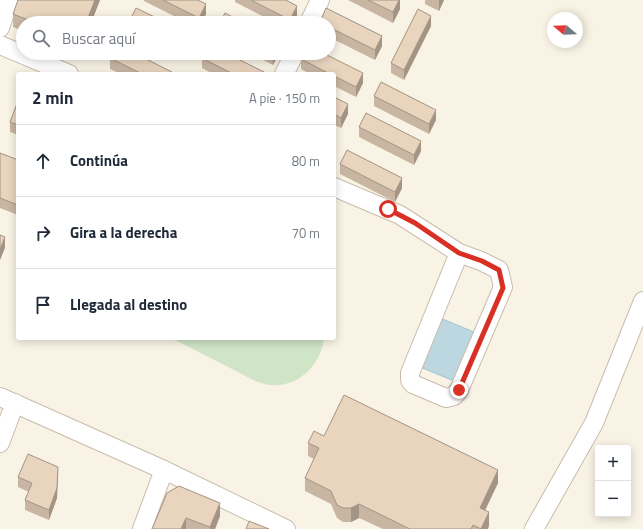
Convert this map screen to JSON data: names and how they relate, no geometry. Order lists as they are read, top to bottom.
{
  "north": "left",
  "page": {
    "search": "Buscar aquí",
    "heading": ["2 min", "A pie · 150 m"],
    "list": [
      ["Continúa", "80 m"],
      ["Gira a la derecha", "70 m"],
      "Llegada al destino"
    ],
    "map_buttons": ["+", "−"]
  }
}
